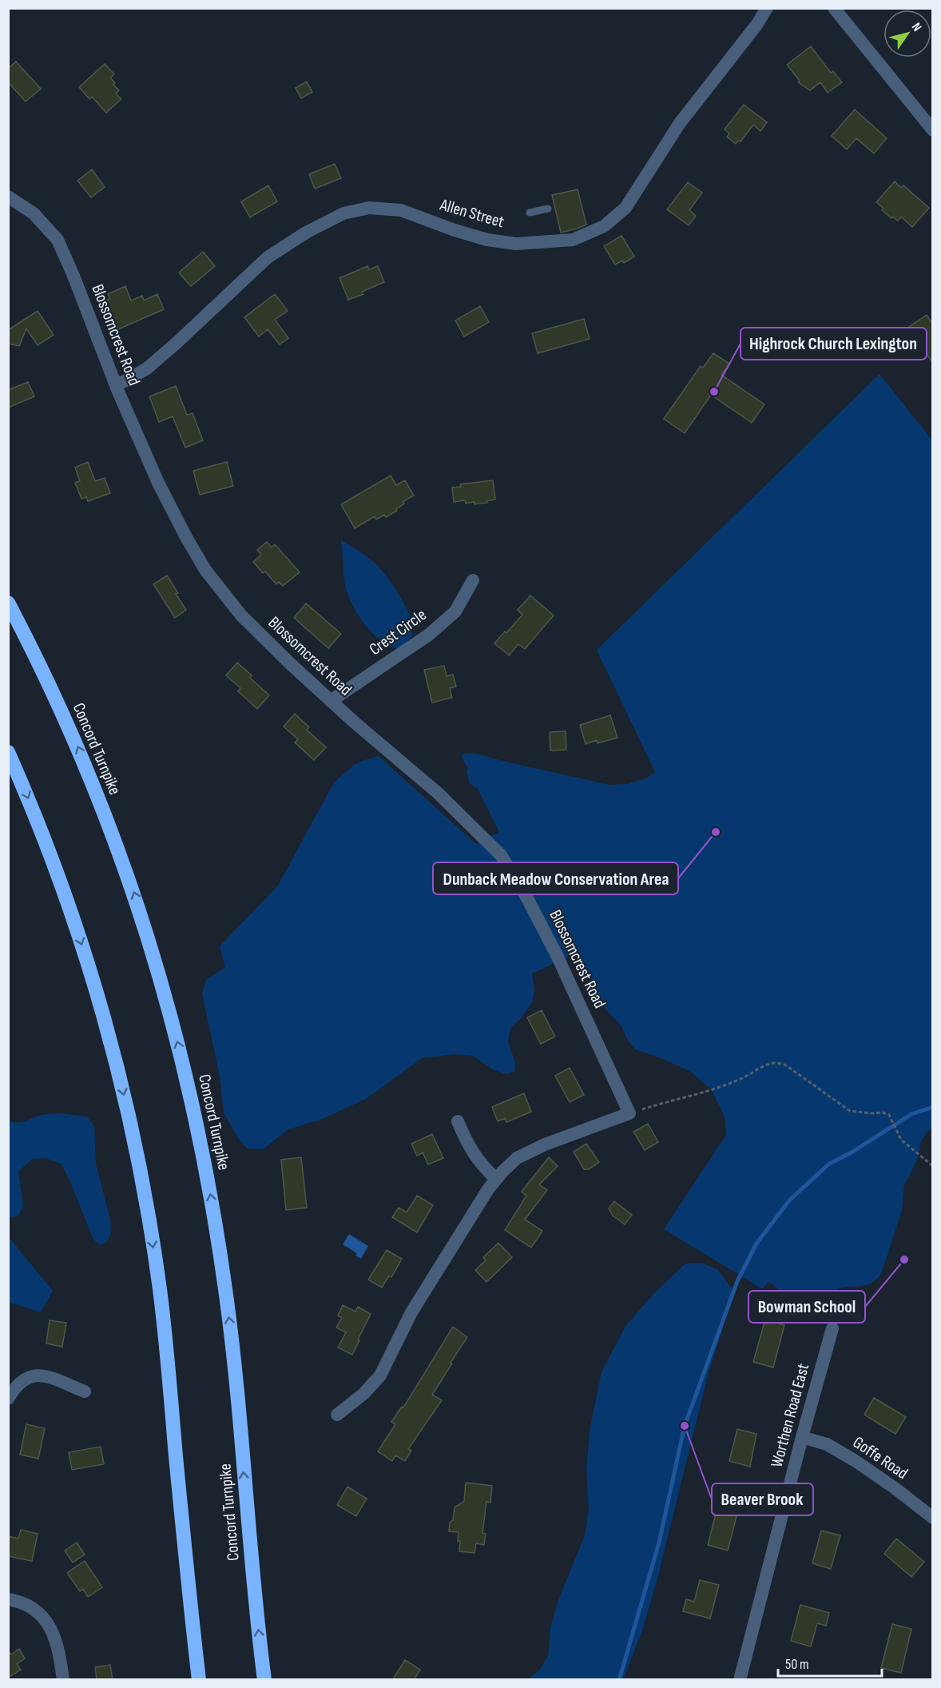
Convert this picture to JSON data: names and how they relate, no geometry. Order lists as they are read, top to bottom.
{
  "streets": {
    "highway": ["Concord Turnpike"],
    "street": [
      "Allen Street",
      "Blossomcrest Road",
      "Crest Circle",
      "Worthen Road East",
      "Goffe Road"
    ]
  },
  "crossings": [
    ["Allen Street", "Blossomcrest Road"],
    ["Blossomcrest Road", "Crest Circle"],
    ["Worthen Road East", "Goffe Road"]
  ],
  "places": [
    "Highrock Church Lexington",
    "Dunback Meadow Conservation Area",
    "Bowman School",
    "Beaver Brook"
  ],
  "scale_bar": "50 m",
  "north": "top right"
}
